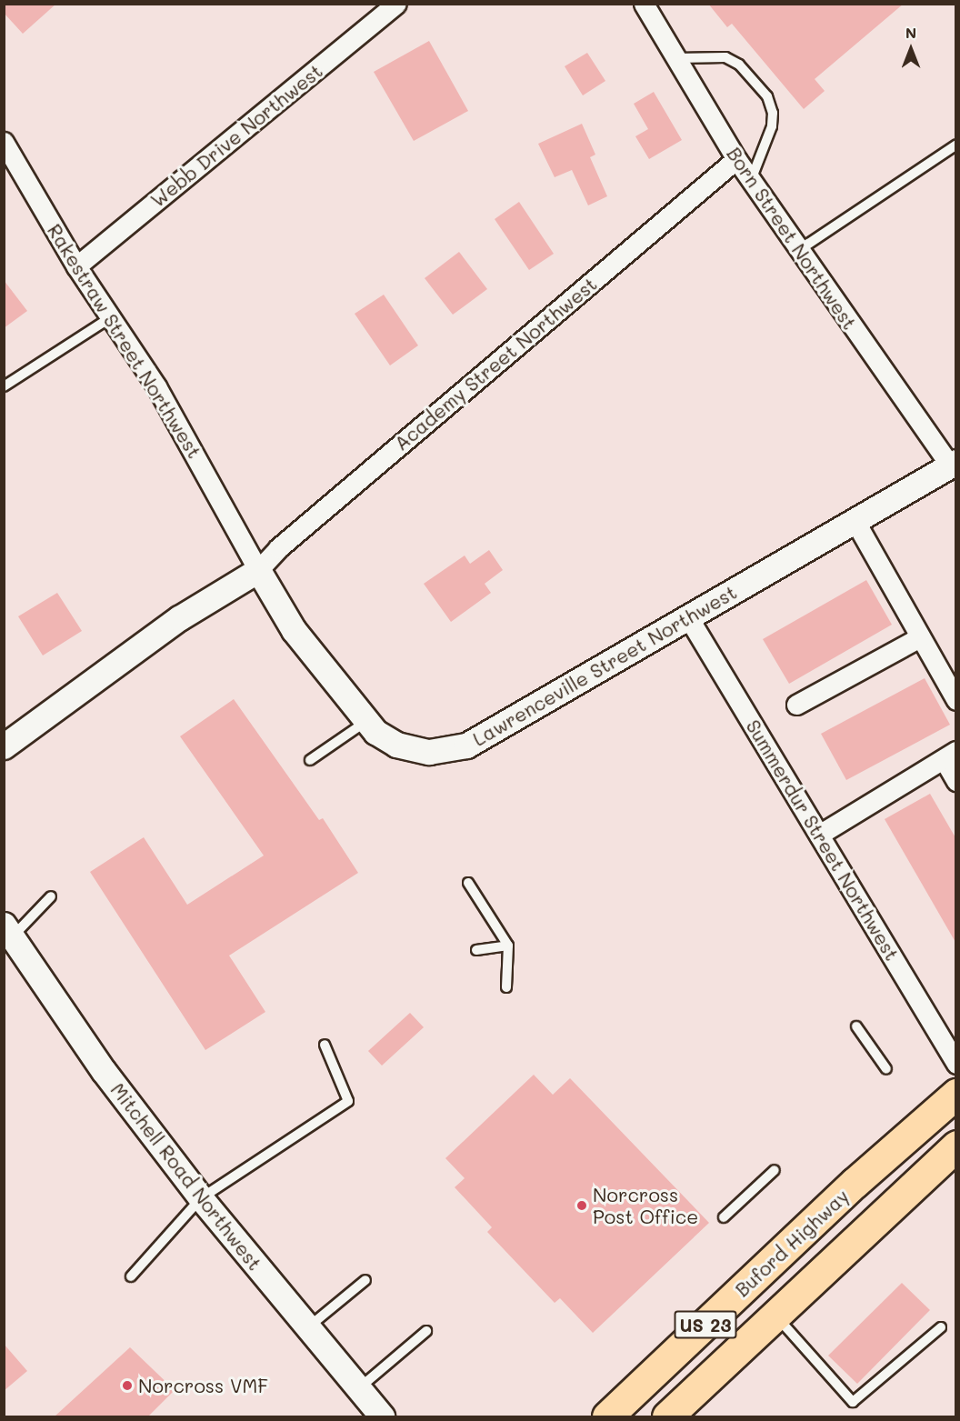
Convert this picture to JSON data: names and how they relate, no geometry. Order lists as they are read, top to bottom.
{
  "streets": {
    "main road": ["Buford Highway", "US 23"],
    "street": [
      "Webb Drive Northwest",
      "Born Street Northwest",
      "Rakestraw Street Northwest",
      "Academy Street Northwest",
      "Lawrenceville Street Northwest",
      "Summerdur Street Northwest",
      "Mitchell Road Northwest"
    ]
  },
  "crossings": [
    ["Webb Drive Northwest", "Rakestraw Street Northwest"],
    ["Born Street Northwest", "Academy Street Northwest"],
    ["Born Street Northwest", "Lawrenceville Street Northwest"],
    ["Rakestraw Street Northwest", "Academy Street Northwest"],
    ["Rakestraw Street Northwest", "Lawrenceville Street Northwest"],
    ["Academy Street Northwest", "Lawrenceville Street Northwest"],
    ["Lawrenceville Street Northwest", "Summerdur Street Northwest"]
  ],
  "places": ["Norcross Post Office", "Norcross VMF"],
  "north": "top"
}
